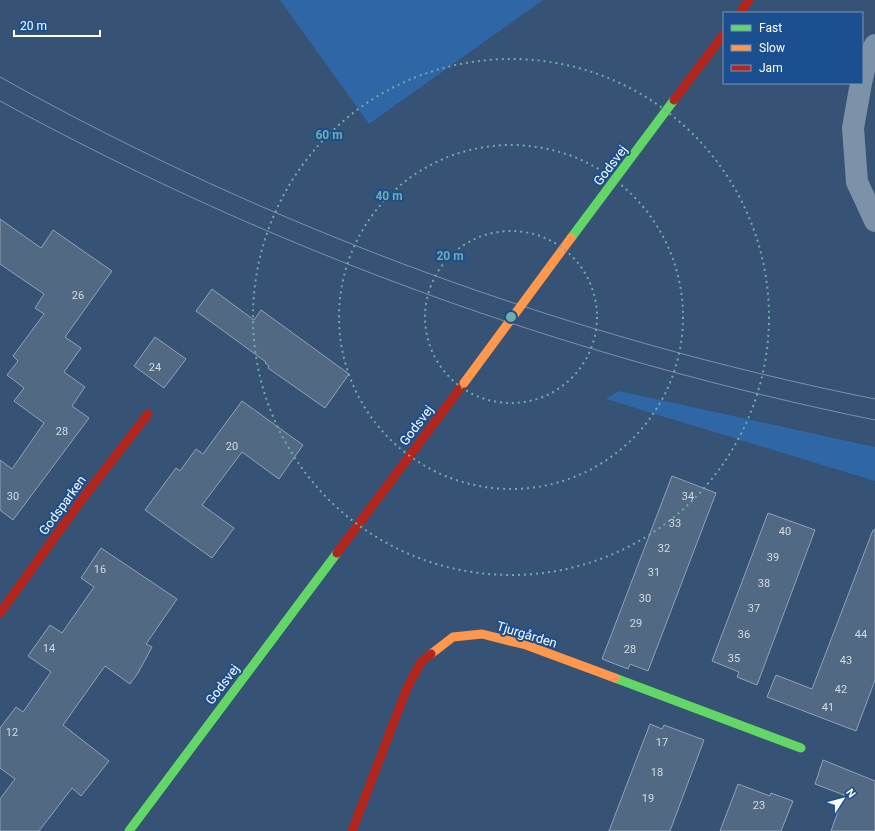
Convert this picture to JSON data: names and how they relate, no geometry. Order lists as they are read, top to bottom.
{
  "streets": {
    "street": ["Godsvej", "Godsparken", "Tjurgården"]
  },
  "house_numbers": [
    "26",
    "24",
    "28",
    "20",
    "30",
    "34",
    "33",
    "40",
    "32",
    "39",
    "16",
    "31",
    "38",
    "30",
    "37",
    "29",
    "36",
    "44",
    "14",
    "28",
    "35",
    "43",
    "42",
    "41",
    "12",
    "17",
    "18",
    "19",
    "23"
  ],
  "legend": ["Fast", "Slow", "Jam"],
  "scale_bar": "20 m",
  "north": "top right",
  "rings": ["60 m", "40 m", "20 m"]
}
